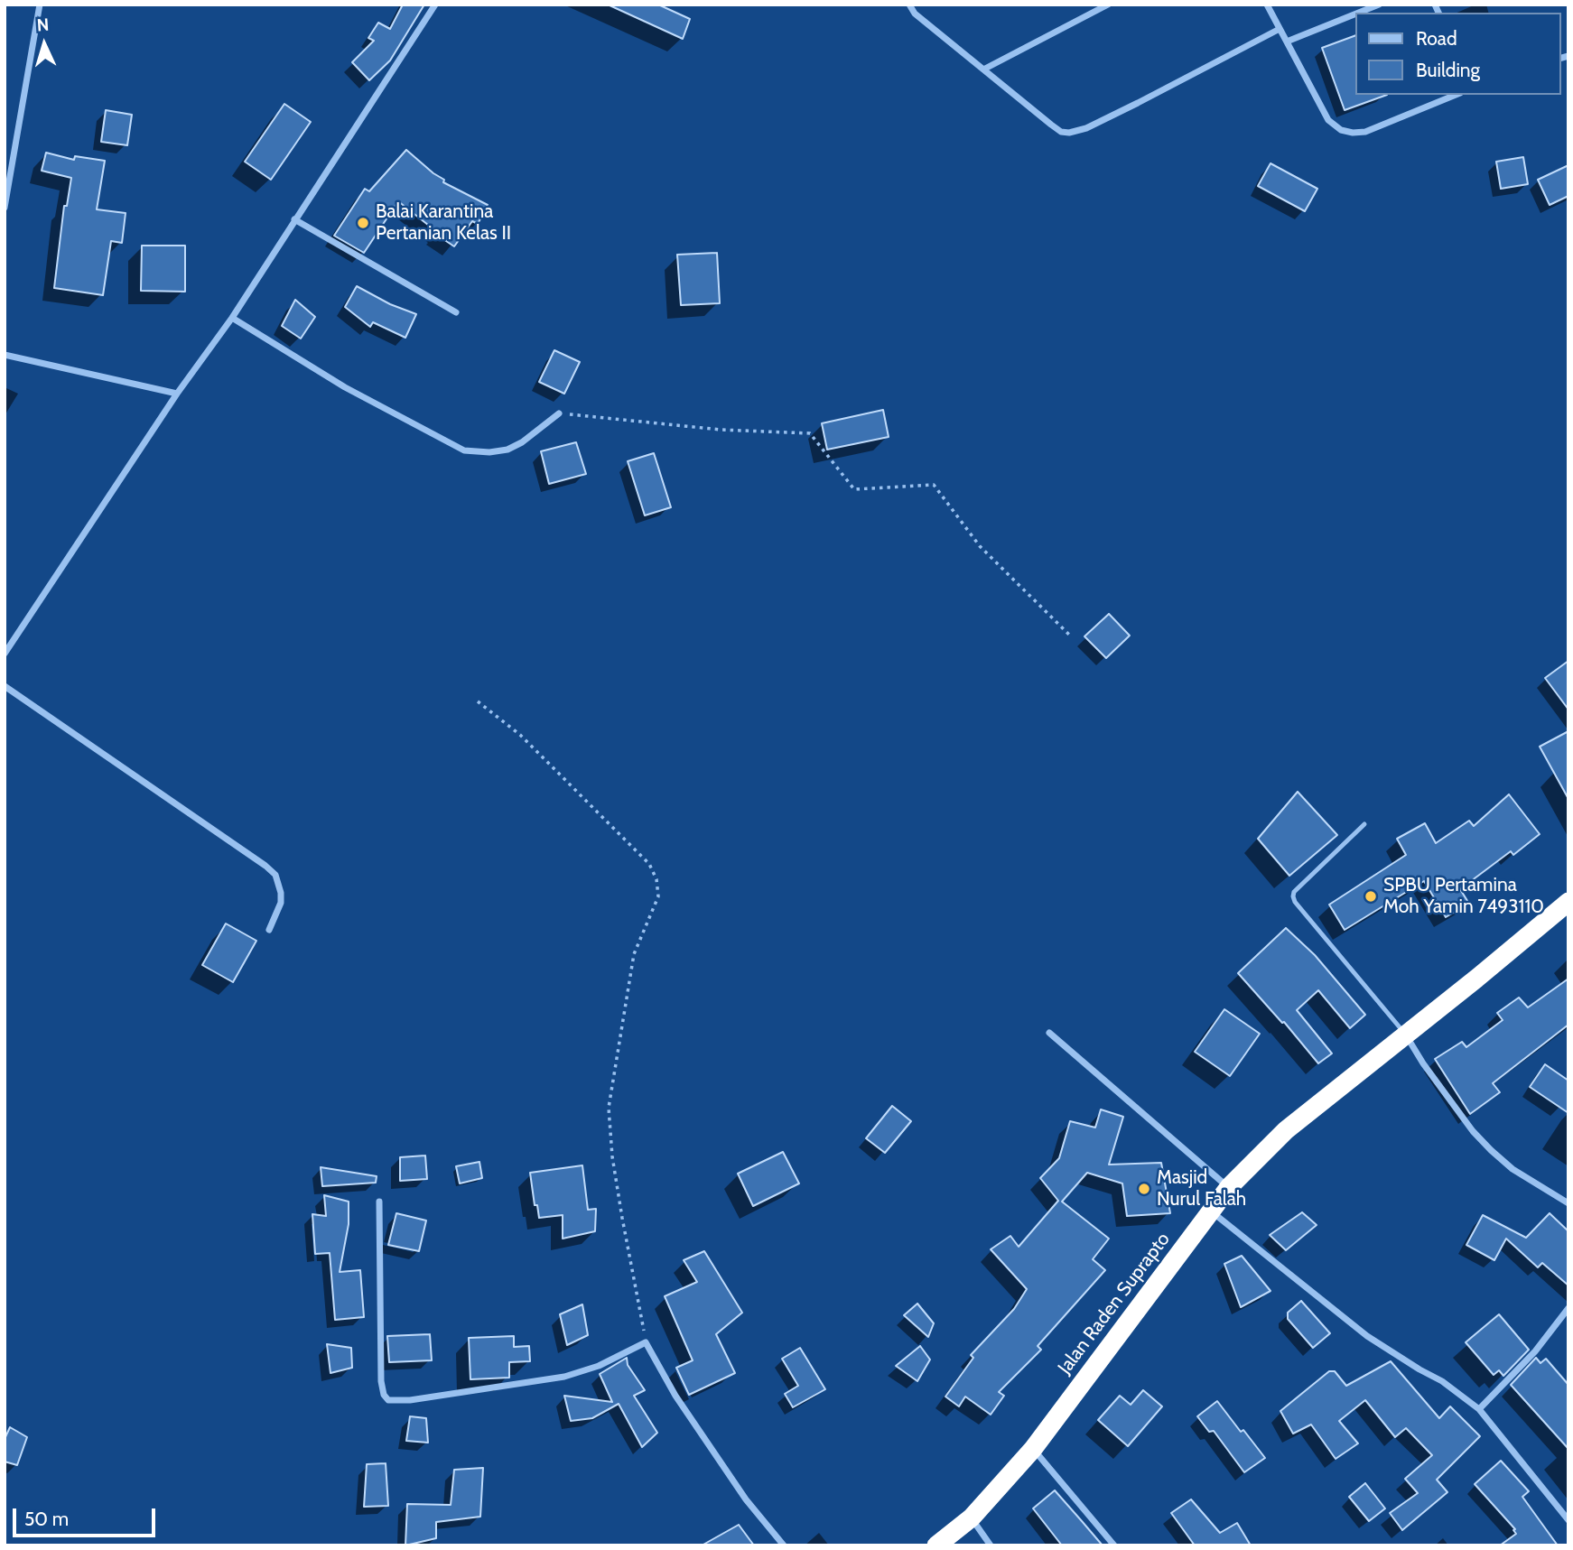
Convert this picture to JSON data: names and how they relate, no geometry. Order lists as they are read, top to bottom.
{
  "streets": {
    "highway": ["Jalan Raden Suprapto"]
  },
  "places": ["Balai Karantina Pertanian Kelas II", "SPBU Pertamina Moh Yamin 7493110", "Masjid Nurul Falah"],
  "legend": ["Road", "Building"],
  "scale_bar": "50 m",
  "north": "top"
}
